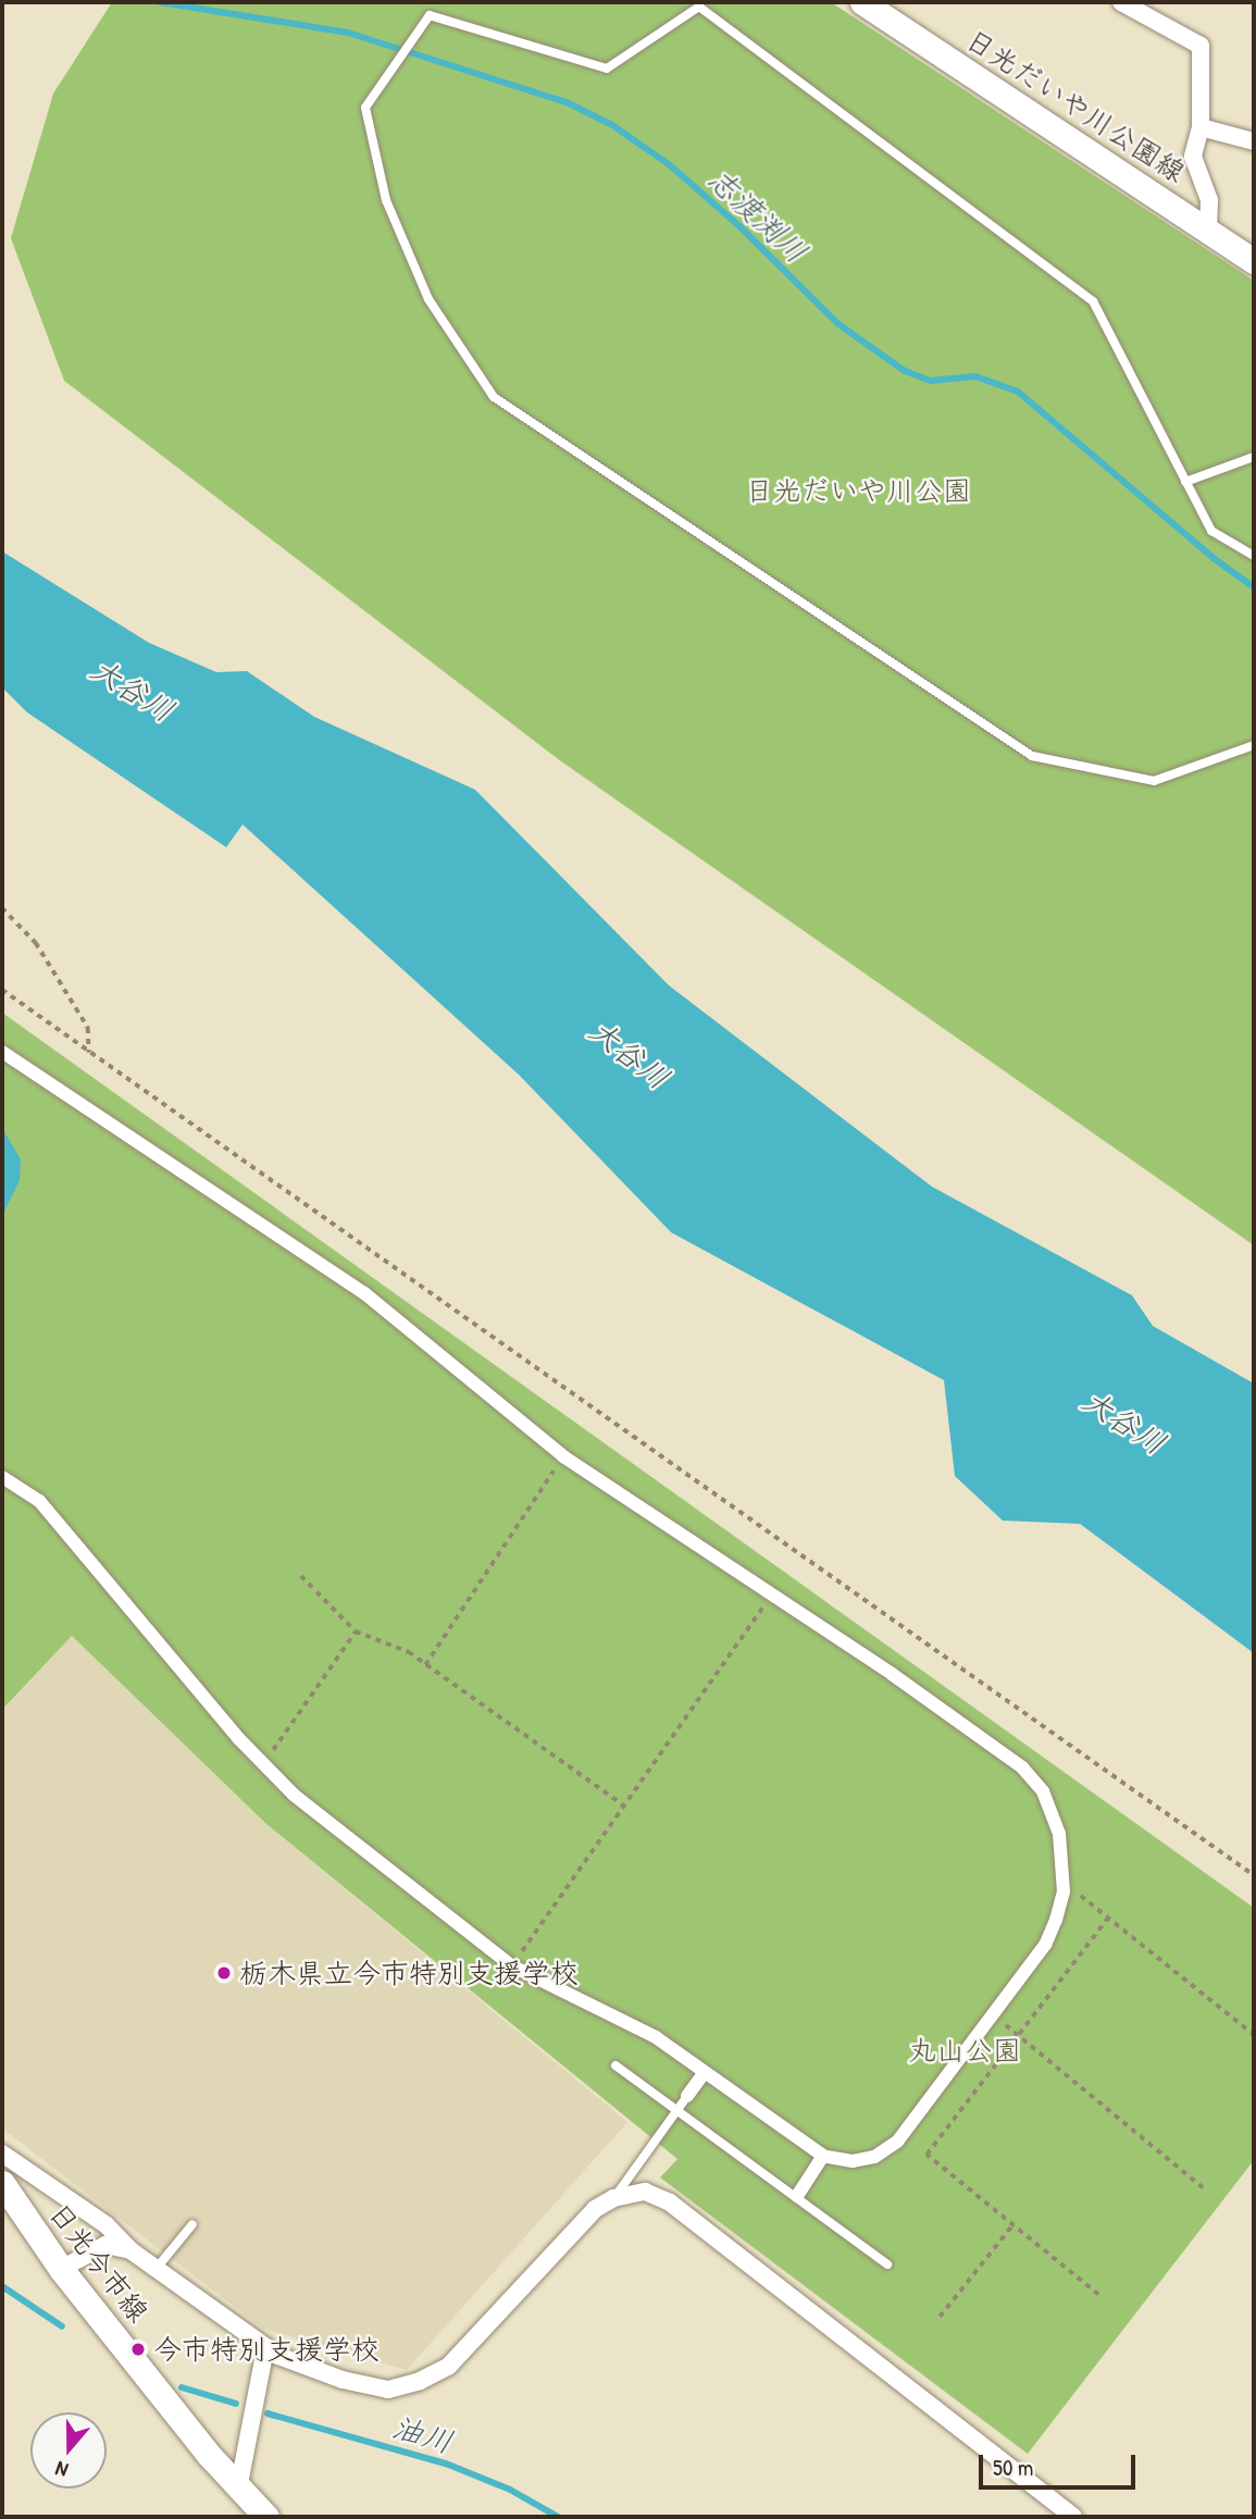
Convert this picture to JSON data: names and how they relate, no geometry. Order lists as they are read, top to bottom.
{
  "streets": {
    "main road": ["日光だいや川公園線", "日光今市線"]
  },
  "water": ["志渡渕川", "大谷川", "油川"],
  "parks": ["日光だいや川公園", "丸山公園"],
  "places": ["栃木県立今市特別支援学校", "今市特別支援学校"],
  "scale_bar": "50 m",
  "north": "bottom"
}
